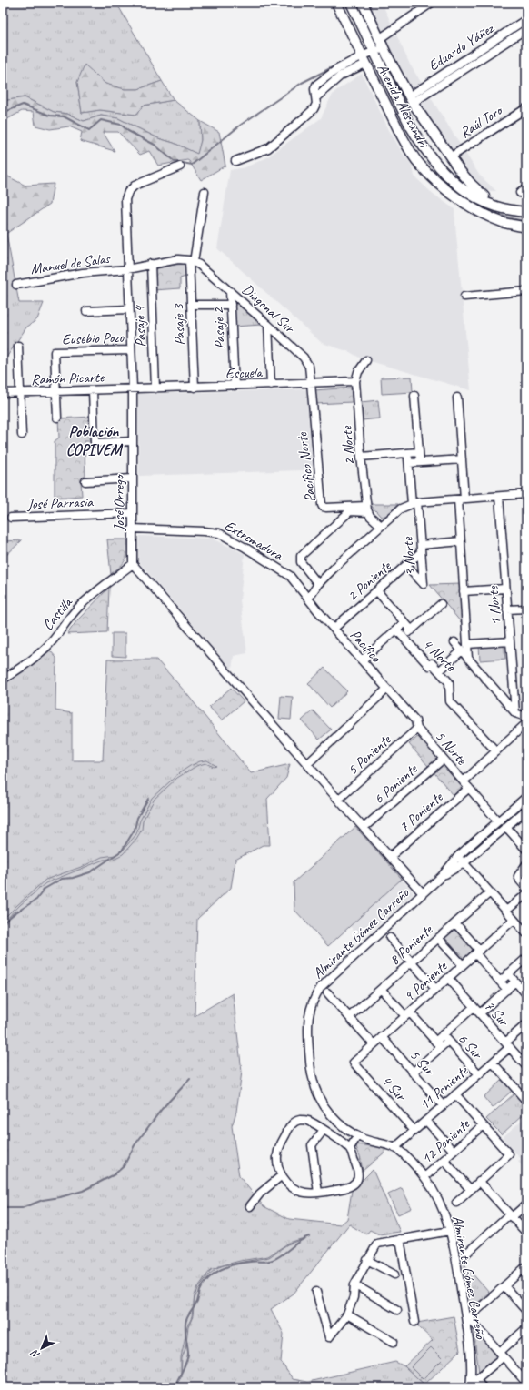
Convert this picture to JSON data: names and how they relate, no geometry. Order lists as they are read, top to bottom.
{
  "streets": {
    "main road": ["Avenida Alessandri"],
    "street": [
      "Eduardo Yáñez",
      "Raúl Toro",
      "Manuel de Salas",
      "Diagonal Sur",
      "Pasaje 3",
      "Pasaje 4",
      "Pasaje 2",
      "Eusebio Pozo",
      "Escuela",
      "Ramón Picarte",
      "2 Norte",
      "Pacífico Norte",
      "José Parrasia",
      "José Orrego",
      "Extremadura",
      "3 Norte",
      "2 Poniente",
      "1 Norte",
      "Castilla",
      "Pacífico",
      "4 Norte",
      "5 Norte",
      "5 Poniente",
      "6 Poniente",
      "7 Poniente",
      "Almirante Gómez Carreño",
      "8 Poniente",
      "9 Poniente",
      "7 Sur",
      "6 Sur",
      "5 Sur",
      "4 Sur",
      "11 Poniente",
      "12 Poniente"
    ]
  },
  "crossings": [
    ["Eduardo Yáñez", "Avenida Alessandri"],
    ["Avenida Alessandri", "Raúl Toro"],
    ["Manuel de Salas", "José Orrego"],
    ["Diagonal Sur", "Pasaje 3"],
    ["Diagonal Sur", "Pasaje 2"],
    ["Diagonal Sur", "Escuela"],
    ["Diagonal Sur", "Pacífico Norte"],
    ["Pasaje 3", "Escuela"],
    ["Pasaje 4", "Escuela"],
    ["Pasaje 2", "Escuela"],
    ["Eusebio Pozo", "Ramón Picarte"],
    ["Eusebio Pozo", "José Orrego"],
    ["Escuela", "Ramón Picarte"],
    ["Escuela", "2 Norte"],
    ["Escuela", "Pacífico Norte"],
    ["Escuela", "José Orrego"],
    ["Ramón Picarte", "José Orrego"],
    ["2 Norte", "Pacífico Norte"],
    ["José Parrasia", "José Orrego"],
    ["José Orrego", "Extremadura"],
    ["José Orrego", "Castilla"],
    ["Extremadura", "Pacífico"],
    ["3 Norte", "2 Poniente"],
    ["2 Poniente", "Pacífico"],
    ["2 Poniente", "4 Norte"],
    ["Pacífico", "5 Norte"],
    ["5 Norte", "5 Poniente"],
    ["5 Norte", "6 Poniente"],
    ["5 Norte", "7 Poniente"],
    ["5 Norte", "Almirante Gómez Carreño"],
    ["Almirante Gómez Carreño", "11 Poniente"],
    ["Almirante Gómez Carreño", "12 Poniente"],
    ["8 Poniente", "6 Sur"],
    ["9 Poniente", "7 Sur"],
    ["9 Poniente", "6 Sur"],
    ["9 Poniente", "5 Sur"],
    ["9 Poniente", "4 Sur"],
    ["7 Sur", "11 Poniente"],
    ["6 Sur", "11 Poniente"],
    ["5 Sur", "11 Poniente"],
    ["4 Sur", "11 Poniente"]
  ],
  "districts": ["Población COPIVEM"],
  "north": "bottom left"
}
